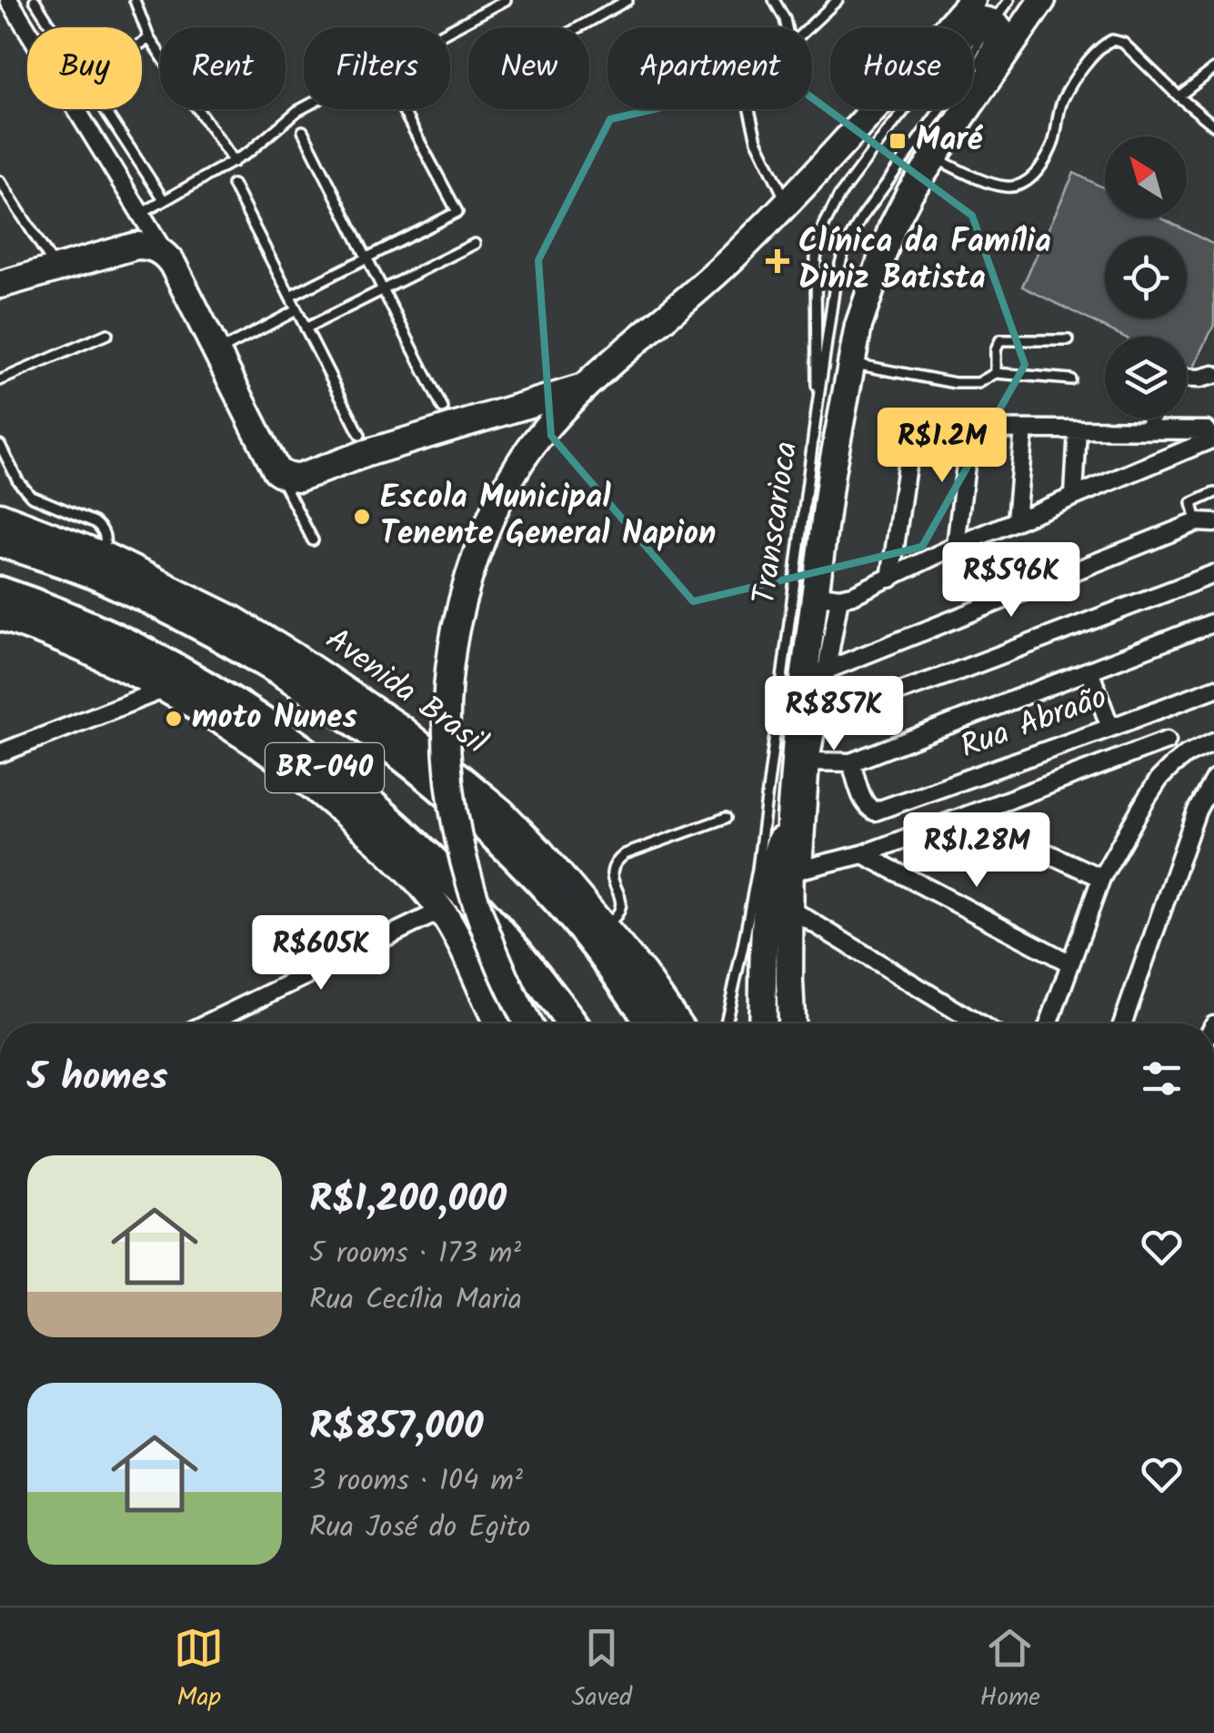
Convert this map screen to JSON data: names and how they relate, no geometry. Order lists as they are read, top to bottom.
{
  "streets": {
    "highway": ["Avenida Brasil", "BR-040"],
    "street": ["Rua Abraão"],
    "lane": ["Transcarioca"]
  },
  "places": {
    "transit": ["Maré"],
    "health": ["Clínica da Família Diniz Batista"],
    "other": ["Escola Municipal Tenente General Napion", "moto Nunes"]
  },
  "north": "top left",
  "page": {
    "chip": [
      "Buy",
      "Rent",
      "Filters",
      "New",
      "Apartment",
      "House"
    ],
    "price": [
      "R$1.2M",
      "R$596K",
      "R$857K",
      "R$1.28M",
      "R$605K"
    ],
    "heading": "5 homes",
    "list": [
      {
        "name": "R$1,200,000",
        "note": "5 rooms · 173 m² · Rua Cecília Maria"
      },
      {
        "name": "R$857,000",
        "note": "3 rooms · 104 m² · Rua José do Egito"
      }
    ],
    "tabs": ["Map", "Saved", "Home"]
  }
}
